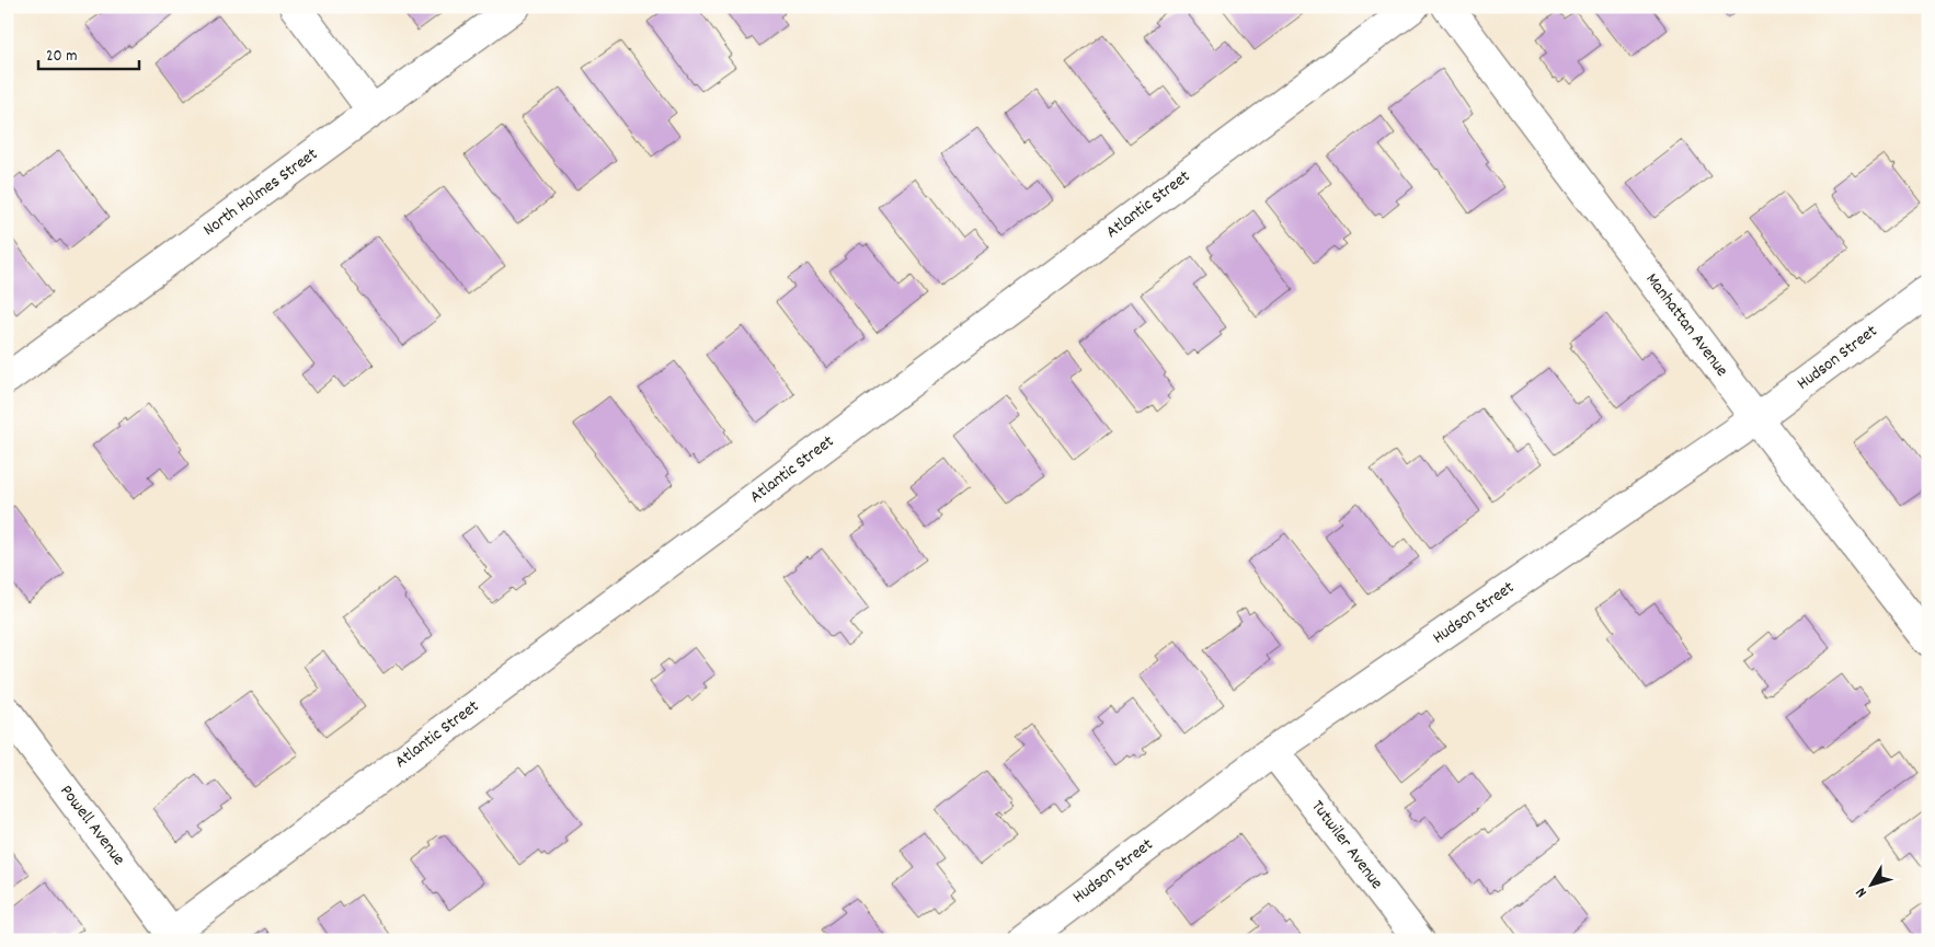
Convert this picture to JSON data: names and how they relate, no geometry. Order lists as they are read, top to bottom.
{
  "streets": {
    "street": [
      "North Holmes Street",
      "Atlantic Street",
      "Manhattan Avenue",
      "Hudson Street",
      "Powell Avenue",
      "Tutwiler Avenue"
    ]
  },
  "crossings": [
    ["Atlantic Street", "Powell Avenue"],
    ["Manhattan Avenue", "Hudson Street"],
    ["Hudson Street", "Tutwiler Avenue"]
  ],
  "scale_bar": "20 m",
  "north": "bottom left"
}
